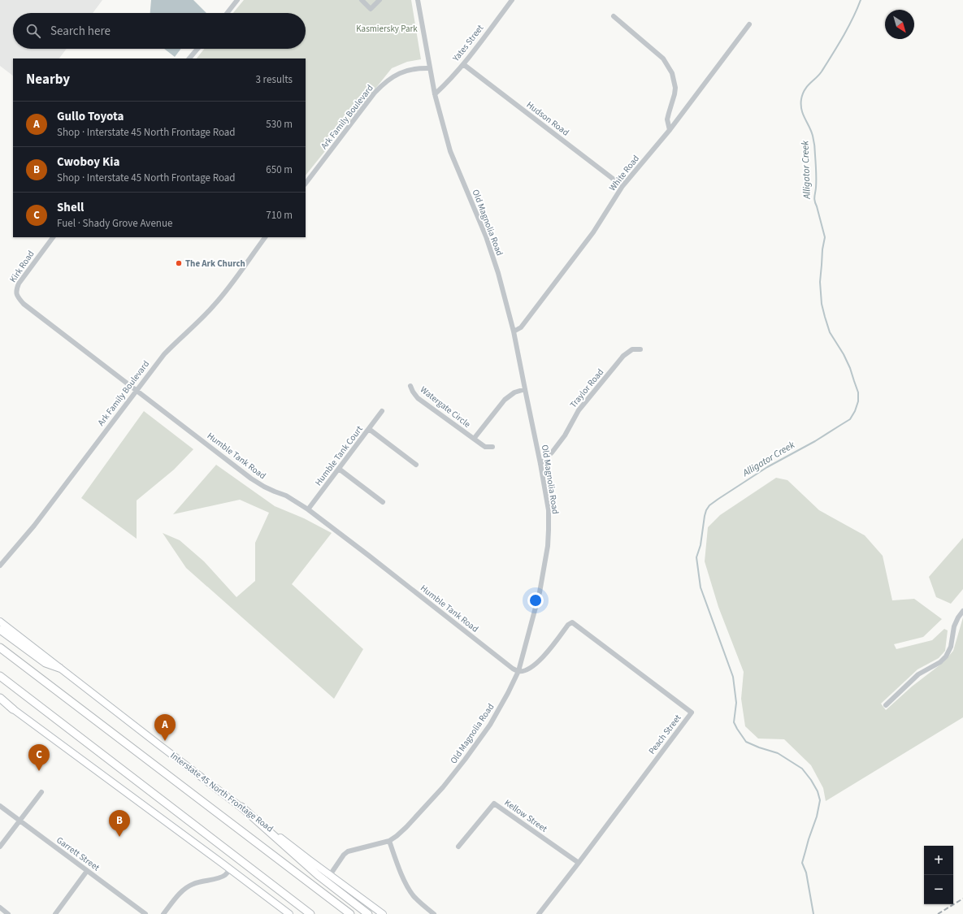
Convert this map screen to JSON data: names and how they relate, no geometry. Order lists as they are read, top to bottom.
{
  "streets": {
    "main road": ["Interstate 45 North Frontage Road"],
    "street": [
      "Yates Street",
      "Ark Family Boulevard",
      "Hudson Road",
      "White Road",
      "Old Magnolia Road",
      "Kirk Road",
      "Traylor Road",
      "Watergate Circle",
      "Humble Tank Road",
      "Humble Tank Court",
      "Peach Street",
      "Kellow Street",
      "Garrett Street"
    ]
  },
  "crossings": [
    ["Yates Street", "Hudson Road"],
    ["Yates Street", "Old Magnolia Road"],
    ["Ark Family Boulevard", "Old Magnolia Road"],
    ["Ark Family Boulevard", "Humble Tank Road"],
    ["Hudson Road", "White Road"],
    ["White Road", "Old Magnolia Road"],
    ["Old Magnolia Road", "Traylor Road"],
    ["Old Magnolia Road", "Watergate Circle"],
    ["Old Magnolia Road", "Humble Tank Road"],
    ["Old Magnolia Road", "Peach Street"],
    ["Kirk Road", "Humble Tank Road"],
    ["Humble Tank Road", "Humble Tank Court"],
    ["Humble Tank Road", "Peach Street"],
    ["Peach Street", "Kellow Street"]
  ],
  "water": ["Alligator Creek"],
  "parks": ["Kasmiersky Park"],
  "places": ["The Ark Church"],
  "north": "bottom right",
  "page": {
    "search": "Search here",
    "heading": ["Nearby", "3 results"],
    "list": [
      {
        "mark": "A",
        "name": "Gullo Toyota",
        "note": "Shop · Interstate 45 North Frontage Road",
        "value": "530 m"
      },
      {
        "mark": "B",
        "name": "Cwoboy Kia",
        "note": "Shop · Interstate 45 North Frontage Road",
        "value": "650 m"
      },
      {
        "mark": "C",
        "name": "Shell",
        "note": "Fuel · Shady Grove Avenue",
        "value": "710 m"
      }
    ],
    "pins": ["A", "C", "B"],
    "map_buttons": ["+", "−"]
  }
}
